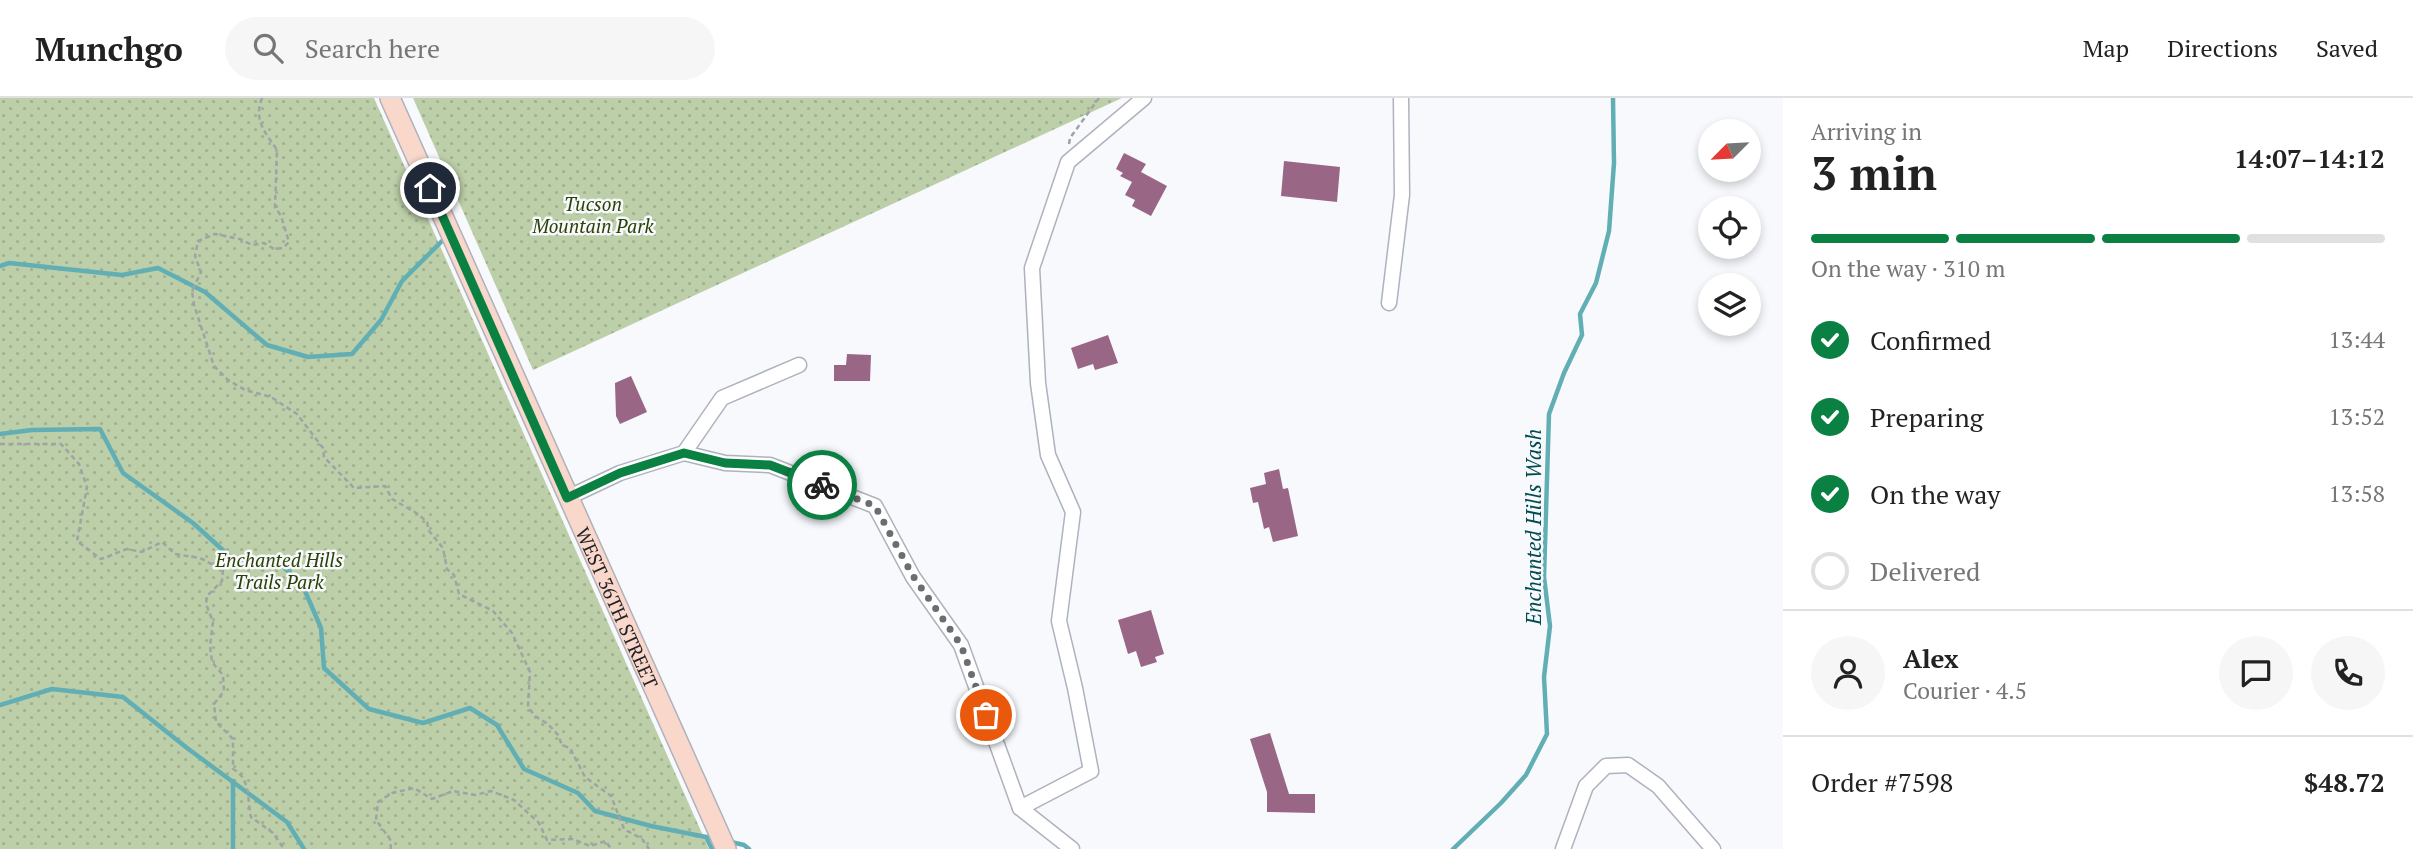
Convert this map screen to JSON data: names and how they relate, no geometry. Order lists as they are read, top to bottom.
{
  "streets": {
    "street": ["WEST 36TH STREET"]
  },
  "water": ["Enchanted Hills Wash"],
  "parks": ["Tucson Mountain Park", "Enchanted Hills Trails Park"],
  "north": "bottom left",
  "page": {
    "header": "Munchgo",
    "search": "Search here",
    "nav": ["Map", "Directions", "Saved"],
    "heading": ["3 min", "Arriving in", "14:07–14:12"],
    "panel": [
      "Alex",
      "Courier · 4.5",
      "Order #7598",
      "$48.72"
    ],
    "bar": "On the way · 310 m",
    "list": [
      ["Confirmed", "13:44"],
      ["Preparing", "13:52"],
      ["On the way", "13:58"],
      "Delivered"
    ]
  }
}
